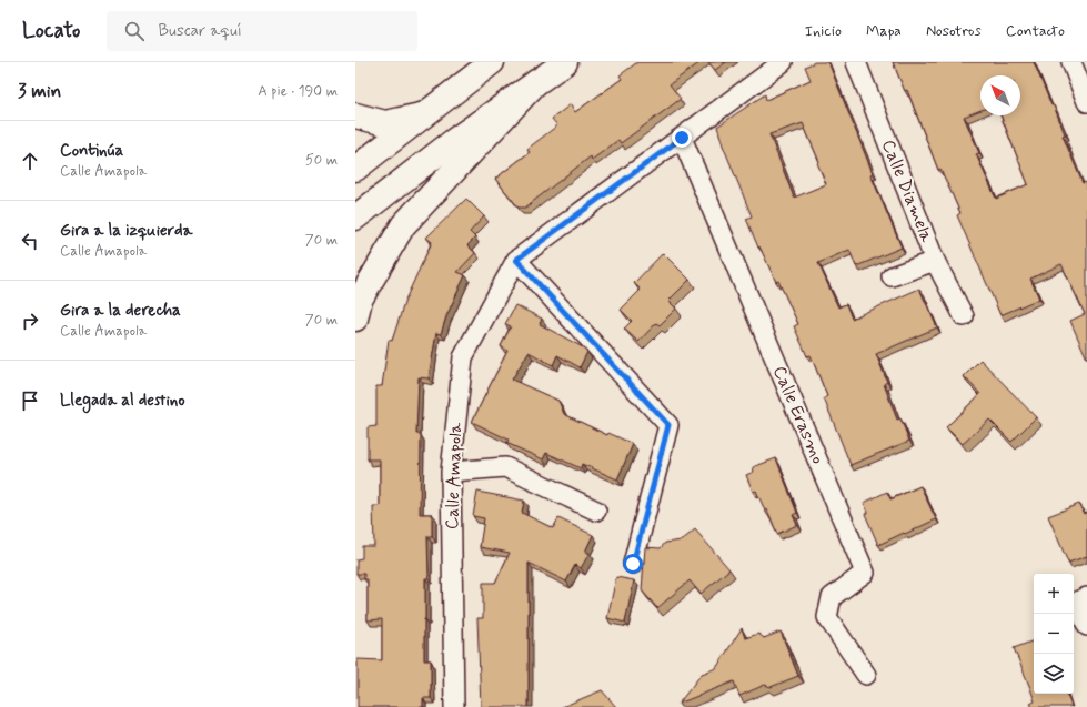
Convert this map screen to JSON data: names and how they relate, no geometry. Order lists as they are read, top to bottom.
{
  "streets": {
    "street": ["Calle Diamela", "Calle Erasmo", "Calle Amapola"]
  },
  "crossings": [
    ["Calle Erasmo", "Calle Amapola"]
  ],
  "north": "top left",
  "page": {
    "header": "Locato",
    "search": "Buscar aquí",
    "nav": [
      "Inicio",
      "Mapa",
      "Nosotros",
      "Contacto"
    ],
    "heading": ["3 min", "A pie · 190 m"],
    "list": [
      ["Continúa", "Calle Amapola", "50 m"],
      ["Gira a la izquierda", "Calle Amapola", "70 m"],
      ["Gira a la derecha", "Calle Amapola", "70 m"],
      "Llegada al destino"
    ],
    "map_buttons": ["+", "−"]
  }
}
